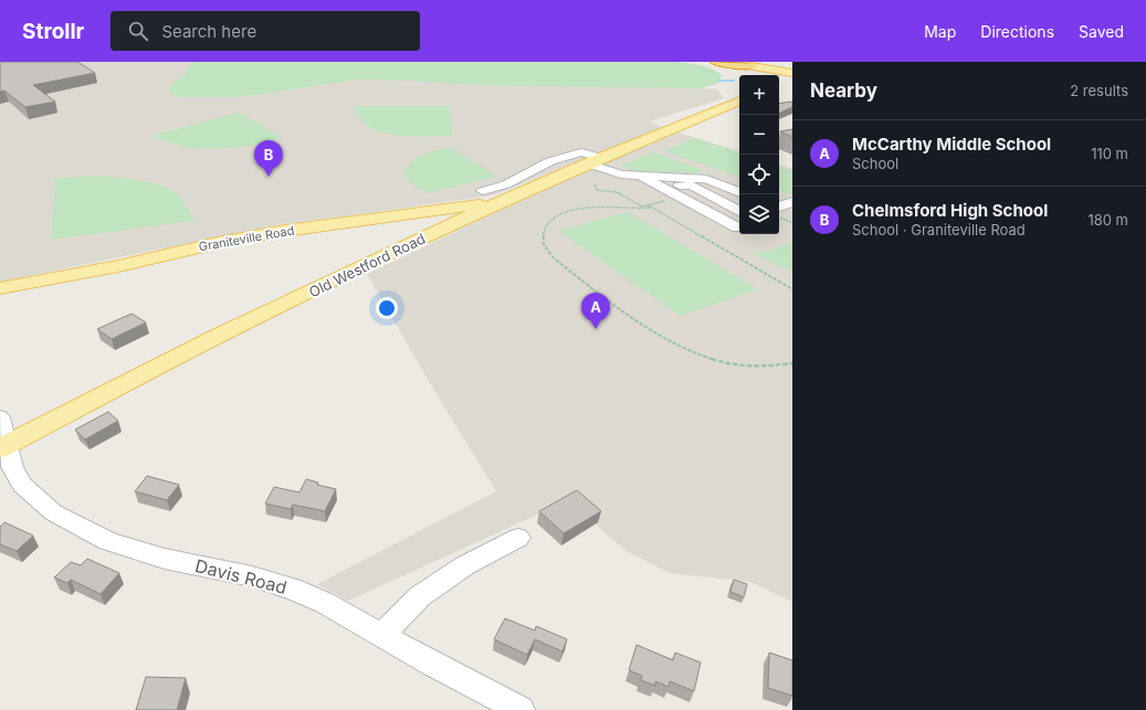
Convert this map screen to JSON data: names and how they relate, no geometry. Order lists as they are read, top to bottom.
{
  "streets": {
    "main road": ["Graniteville Road", "Old Westford Road"],
    "street": ["Davis Road"]
  },
  "crossings": [
    ["Graniteville Road", "Old Westford Road"],
    ["Old Westford Road", "Davis Road"]
  ],
  "page": {
    "header": "Strollr",
    "search": "Search here",
    "nav": ["Map", "Directions", "Saved"],
    "heading": ["Nearby", "2 results"],
    "map_buttons": ["+", "−"],
    "list": [
      {
        "mark": "A",
        "name": "McCarthy Middle School",
        "note": "School",
        "value": "110 m"
      },
      {
        "mark": "B",
        "name": "Chelmsford High School",
        "note": "School · Graniteville Road",
        "value": "180 m"
      }
    ],
    "pins": ["B", "A"]
  }
}
